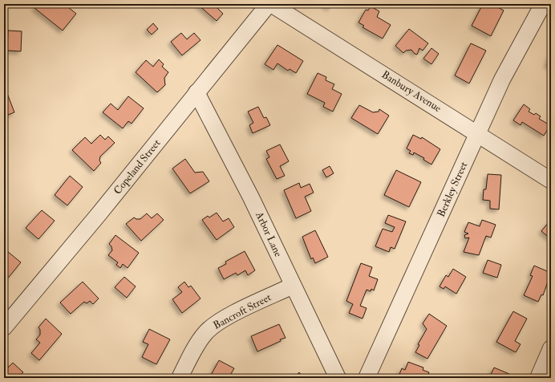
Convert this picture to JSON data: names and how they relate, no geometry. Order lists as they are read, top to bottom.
{
  "streets": {
    "street": [
      "Banbury Avenue",
      "Copeland Street",
      "Berkley Street",
      "Arbor Lane",
      "Bancroft Street"
    ]
  },
  "crossings": [
    ["Banbury Avenue", "Berkley Street"],
    ["Copeland Street", "Arbor Lane"],
    ["Arbor Lane", "Bancroft Street"]
  ]
}
